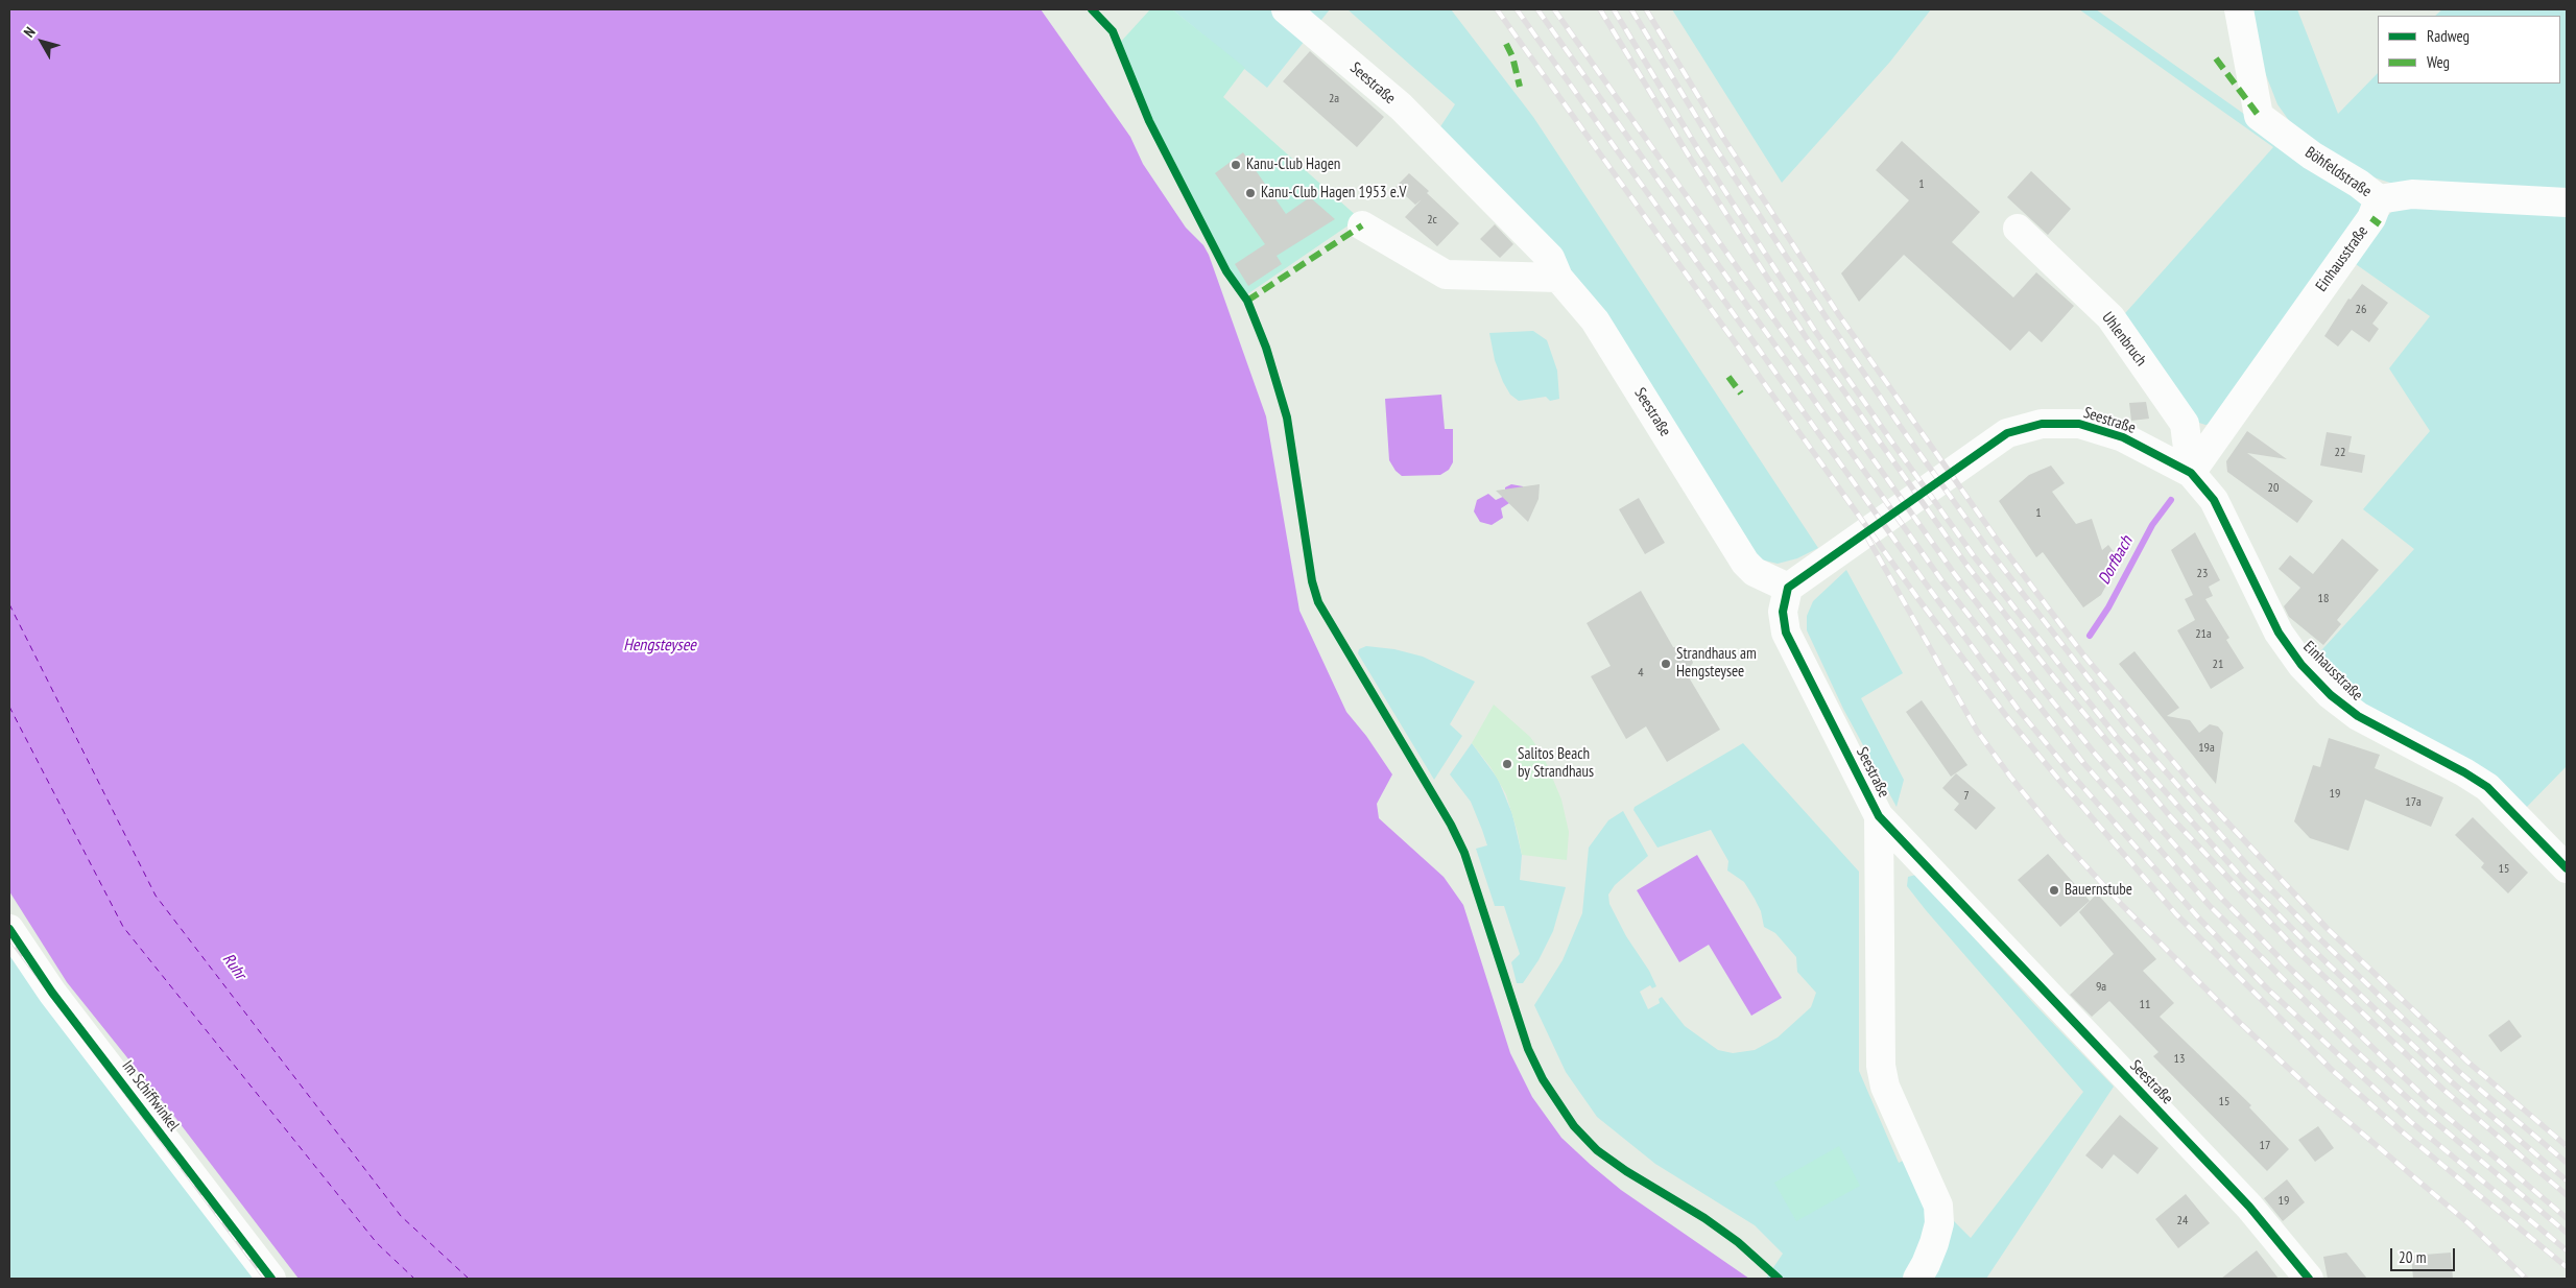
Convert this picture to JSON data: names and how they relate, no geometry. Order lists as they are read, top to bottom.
{
  "streets": {
    "street": [
      "Seestraße",
      "Böhfeldstraße",
      "Einhausstraße",
      "Uhlenbruch",
      "Im Schiffwinkel"
    ]
  },
  "crossings": [
    ["Seestraße", "Einhausstraße"],
    ["Seestraße", "Uhlenbruch"],
    ["Böhfeldstraße", "Einhausstraße"],
    ["Einhausstraße", "Uhlenbruch"]
  ],
  "water": ["Dorfbach", "Hengsteysee", "Ruhr"],
  "places": [
    "Kanu-Club Hagen",
    "Kanu-Club Hagen 1953 e.V",
    "Strandhaus am Hengsteysee",
    "Salitos Beach by Strandhaus",
    "Bauernstube"
  ],
  "house_numbers": [
    "2a",
    "1",
    "2c",
    "26",
    "22",
    "20",
    "1",
    "23",
    "18",
    "21a",
    "21",
    "4",
    "19a",
    "19",
    "7",
    "17a",
    "15",
    "9a",
    "11",
    "13",
    "15",
    "17",
    "19",
    "24"
  ],
  "legend": ["Radweg", "Weg"],
  "scale_bar": "20 m",
  "north": "top left"
}
